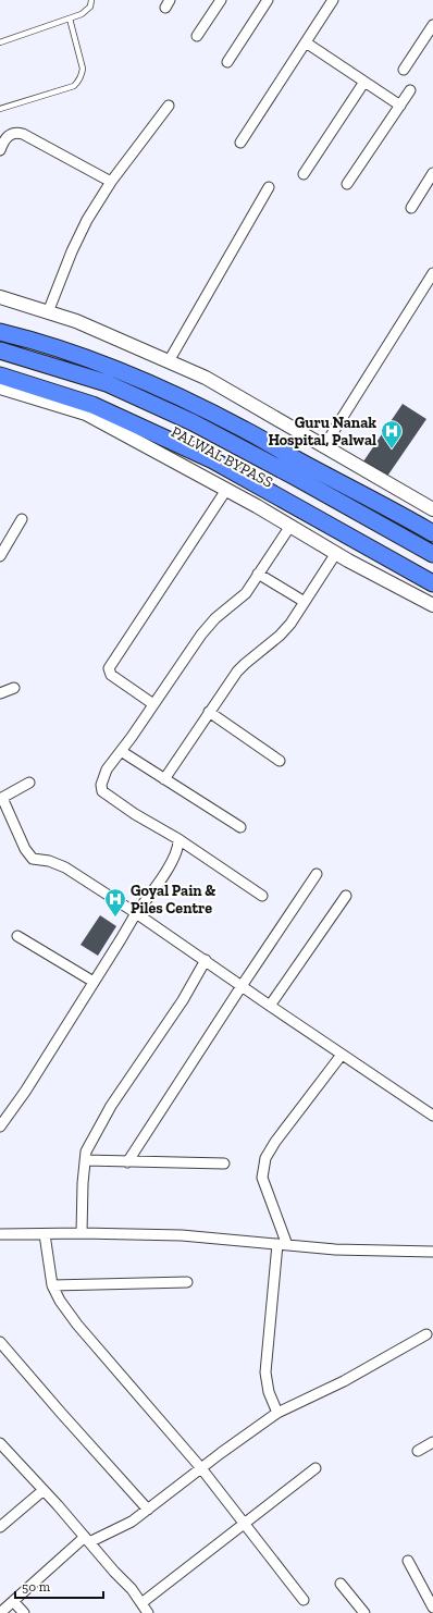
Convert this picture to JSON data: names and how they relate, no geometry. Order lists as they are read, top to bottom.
{
  "streets": {
    "highway": ["PALWAL BYPASS"]
  },
  "places": {
    "hospital": ["Guru Nanak Hospital, Palwal", "Goyal Pain & Piles Centre"]
  },
  "scale_bar": "50 m"
}
